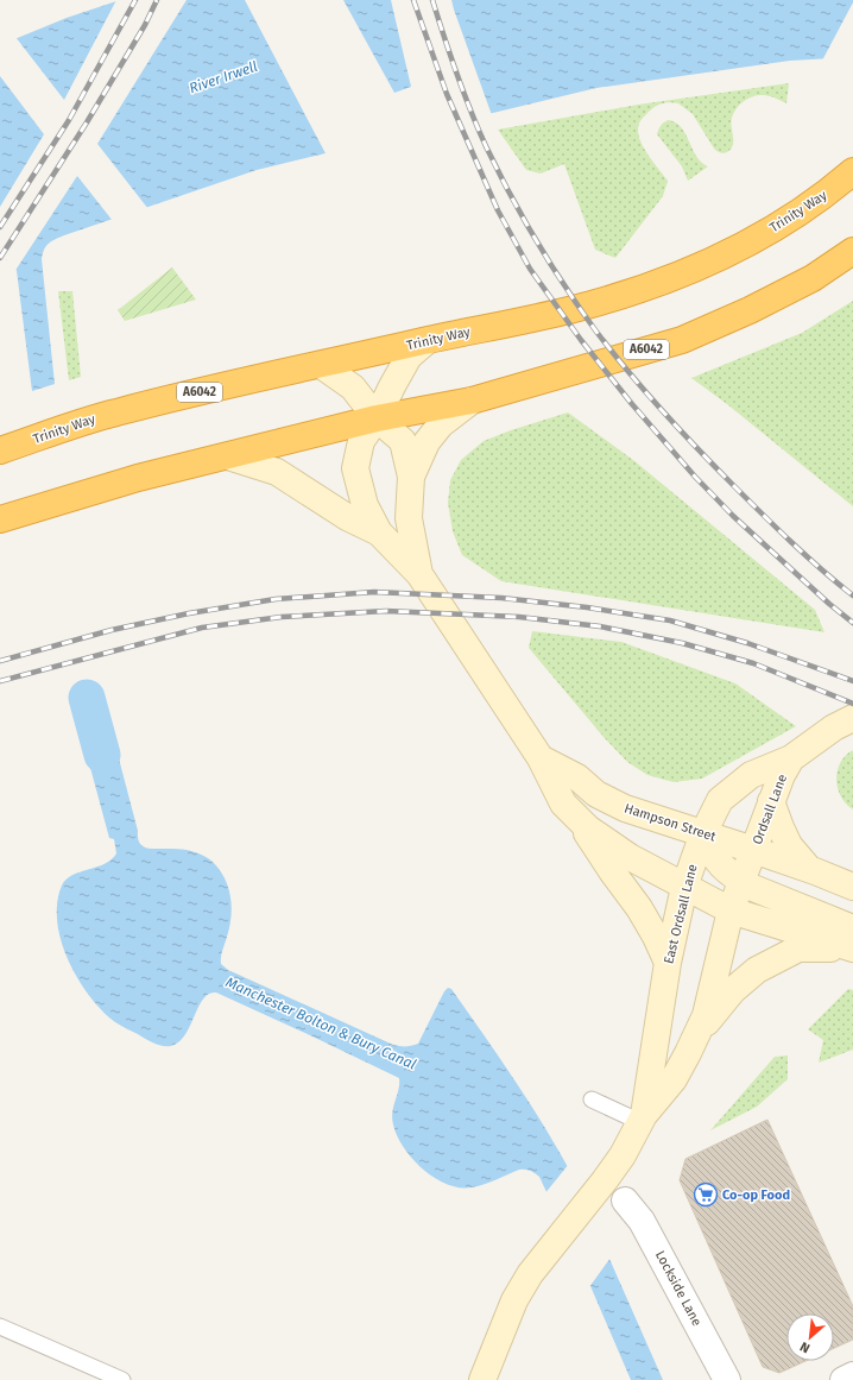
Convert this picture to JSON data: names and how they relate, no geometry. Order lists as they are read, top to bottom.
{
  "streets": {
    "highway": ["Trinity Way", "A6042"],
    "main road": ["Ordsall Lane", "Hampson Street", "East Ordsall Lane"],
    "street": ["Lockside Lane"]
  },
  "crossings": [
    ["Trinity Way", "Hampson Street"],
    ["A6042", "Hampson Street"],
    ["Ordsall Lane", "Hampson Street"],
    ["Ordsall Lane", "East Ordsall Lane"],
    ["Hampson Street", "East Ordsall Lane"]
  ],
  "water": ["River Irwell", "Manchester Bolton & Bury Canal"],
  "places": {
    "supermarket": ["Co-op Food"]
  },
  "north": "bottom left"
}
